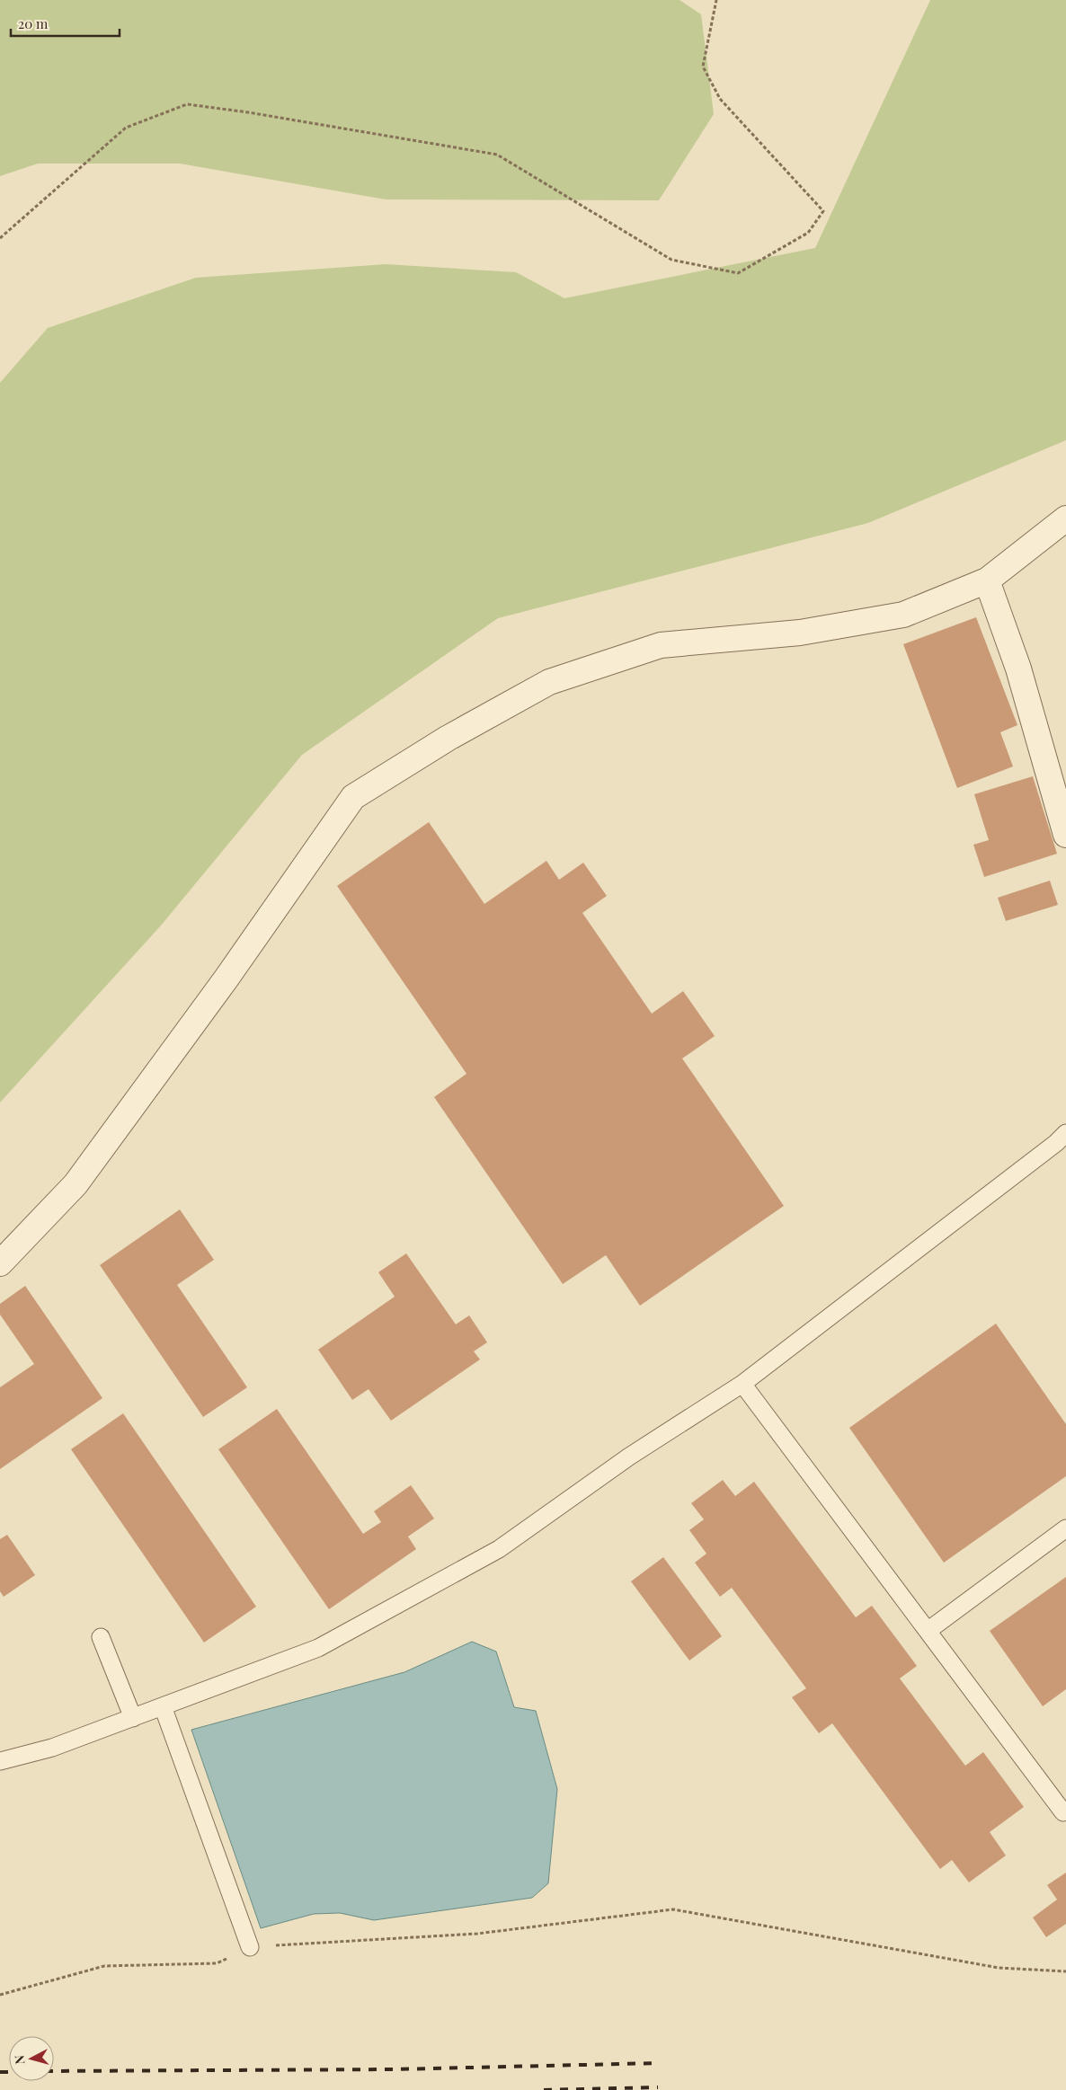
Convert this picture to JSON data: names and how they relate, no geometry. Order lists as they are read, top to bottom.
{
  "scale_bar": "20 m",
  "north": "left"
}
